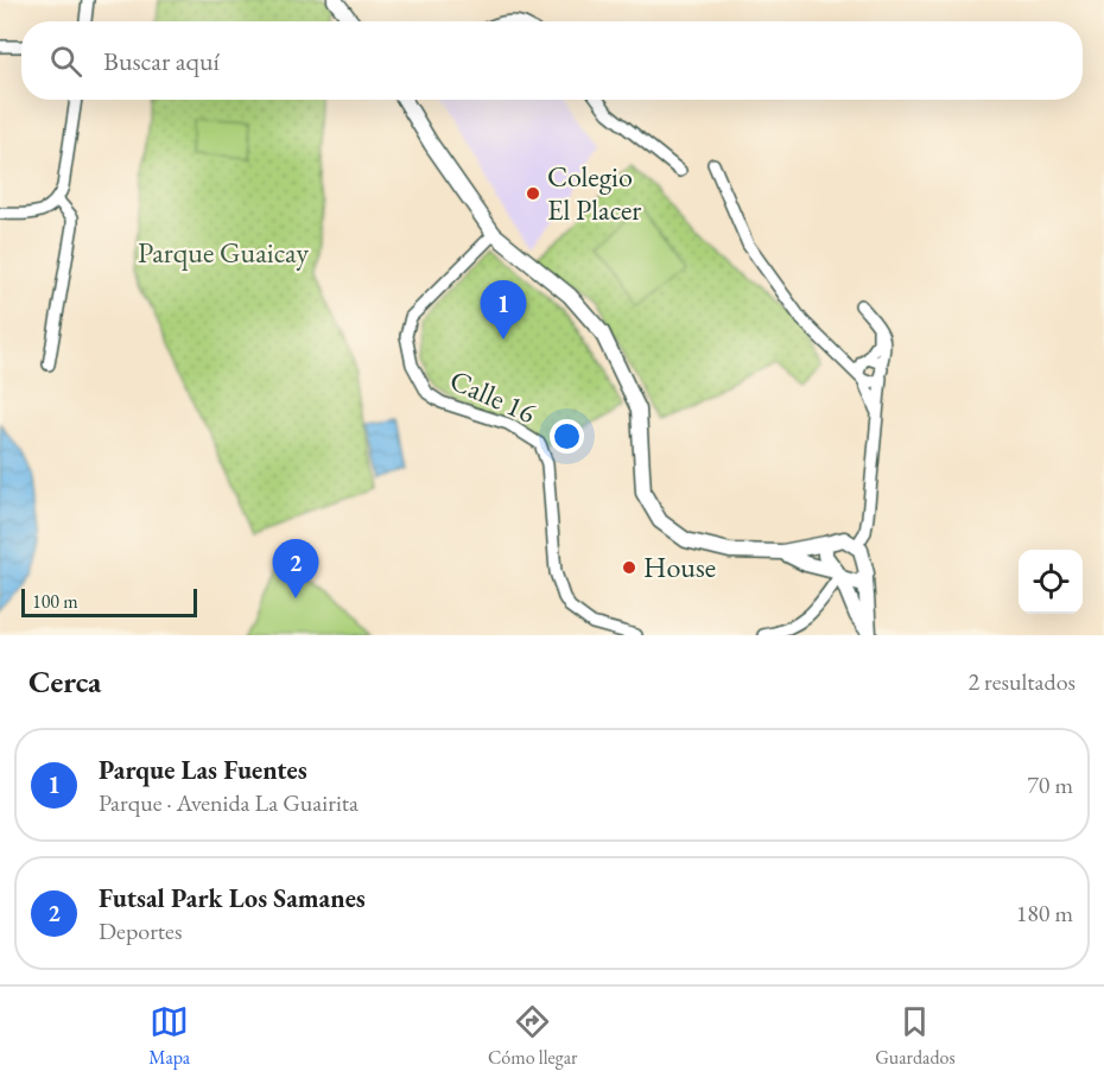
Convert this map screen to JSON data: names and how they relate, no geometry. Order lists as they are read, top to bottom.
{
  "streets": {
    "street": ["Calle 16"]
  },
  "parks": ["Parque Guaicay"],
  "places": ["Colegio El Placer", "House"],
  "scale_bar": "100 m",
  "page": {
    "search": "Buscar aquí",
    "pins": ["1", "2"],
    "scale": "100 m",
    "heading": ["Cerca", "2 resultados"],
    "list": [
      {
        "mark": "1",
        "name": "Parque Las Fuentes",
        "note": "Parque · Avenida La Guairita",
        "value": "70 m"
      },
      {
        "mark": "2",
        "name": "Futsal Park Los Samanes",
        "note": "Deportes",
        "value": "180 m"
      }
    ],
    "nav": ["Mapa", "Cómo llegar", "Guardados"]
  }
}
